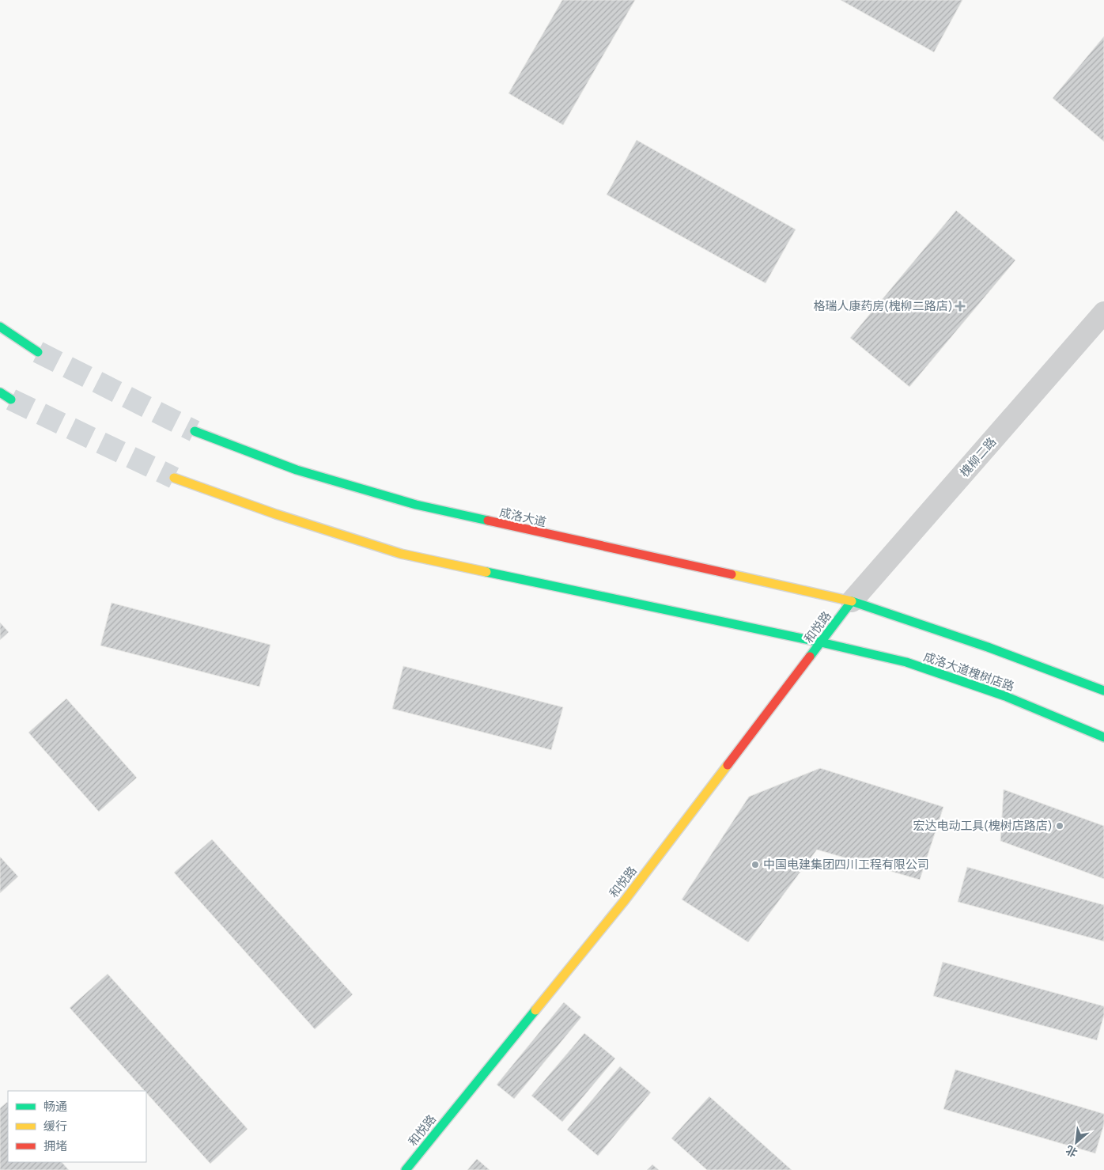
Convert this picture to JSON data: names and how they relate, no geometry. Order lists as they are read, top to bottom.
{
  "streets": {
    "main road": ["成洛大道", "和悦路", "成洛大道槐树店路"],
    "street": ["槐柳二路"]
  },
  "crossings": [
    ["槐柳二路", "成洛大道"],
    ["槐柳二路", "和悦路"],
    ["成洛大道", "和悦路"],
    ["和悦路", "成洛大道槐树店路"]
  ],
  "places": {
    "health": ["格瑞人康药房(槐柳二路店)"],
    "other": ["宏达电动工具(槐树店路店)", "中国电建集团四川工程有限公司"]
  },
  "legend": ["畅通", "缓行", "拥堵"],
  "north": "bottom left"
}
